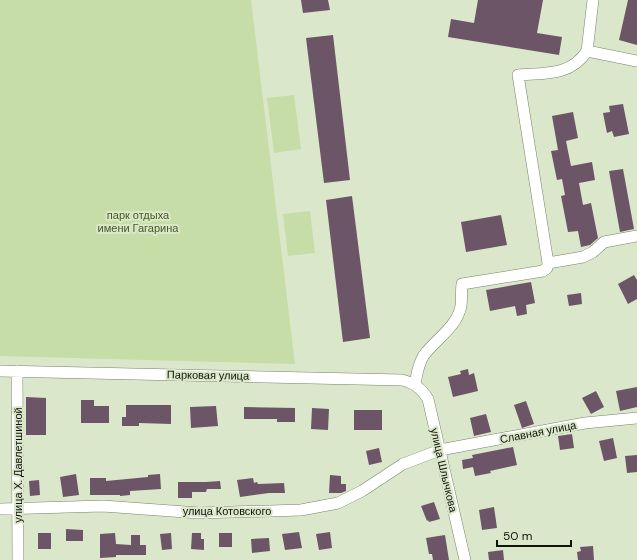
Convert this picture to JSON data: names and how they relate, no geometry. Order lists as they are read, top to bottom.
{
  "streets": {
    "street": [
      "Парковая улица",
      "Славная улица",
      "улица Х. Давлетшиной",
      "улица Шлычкова",
      "улица Котовского"
    ]
  },
  "crossings": [
    ["Парковая улица", "улица Х. Давлетшиной"],
    ["Парковая улица", "улица Шлычкова"],
    ["Славная улица", "улица Шлычкова"],
    ["Славная улица", "улица Котовского"],
    ["улица Х. Давлетшиной", "улица Котовского"],
    ["улица Шлычкова", "улица Котовского"]
  ],
  "parks": ["парк отдыха имени Гагарина"],
  "scale_bar": "50 m"
}
